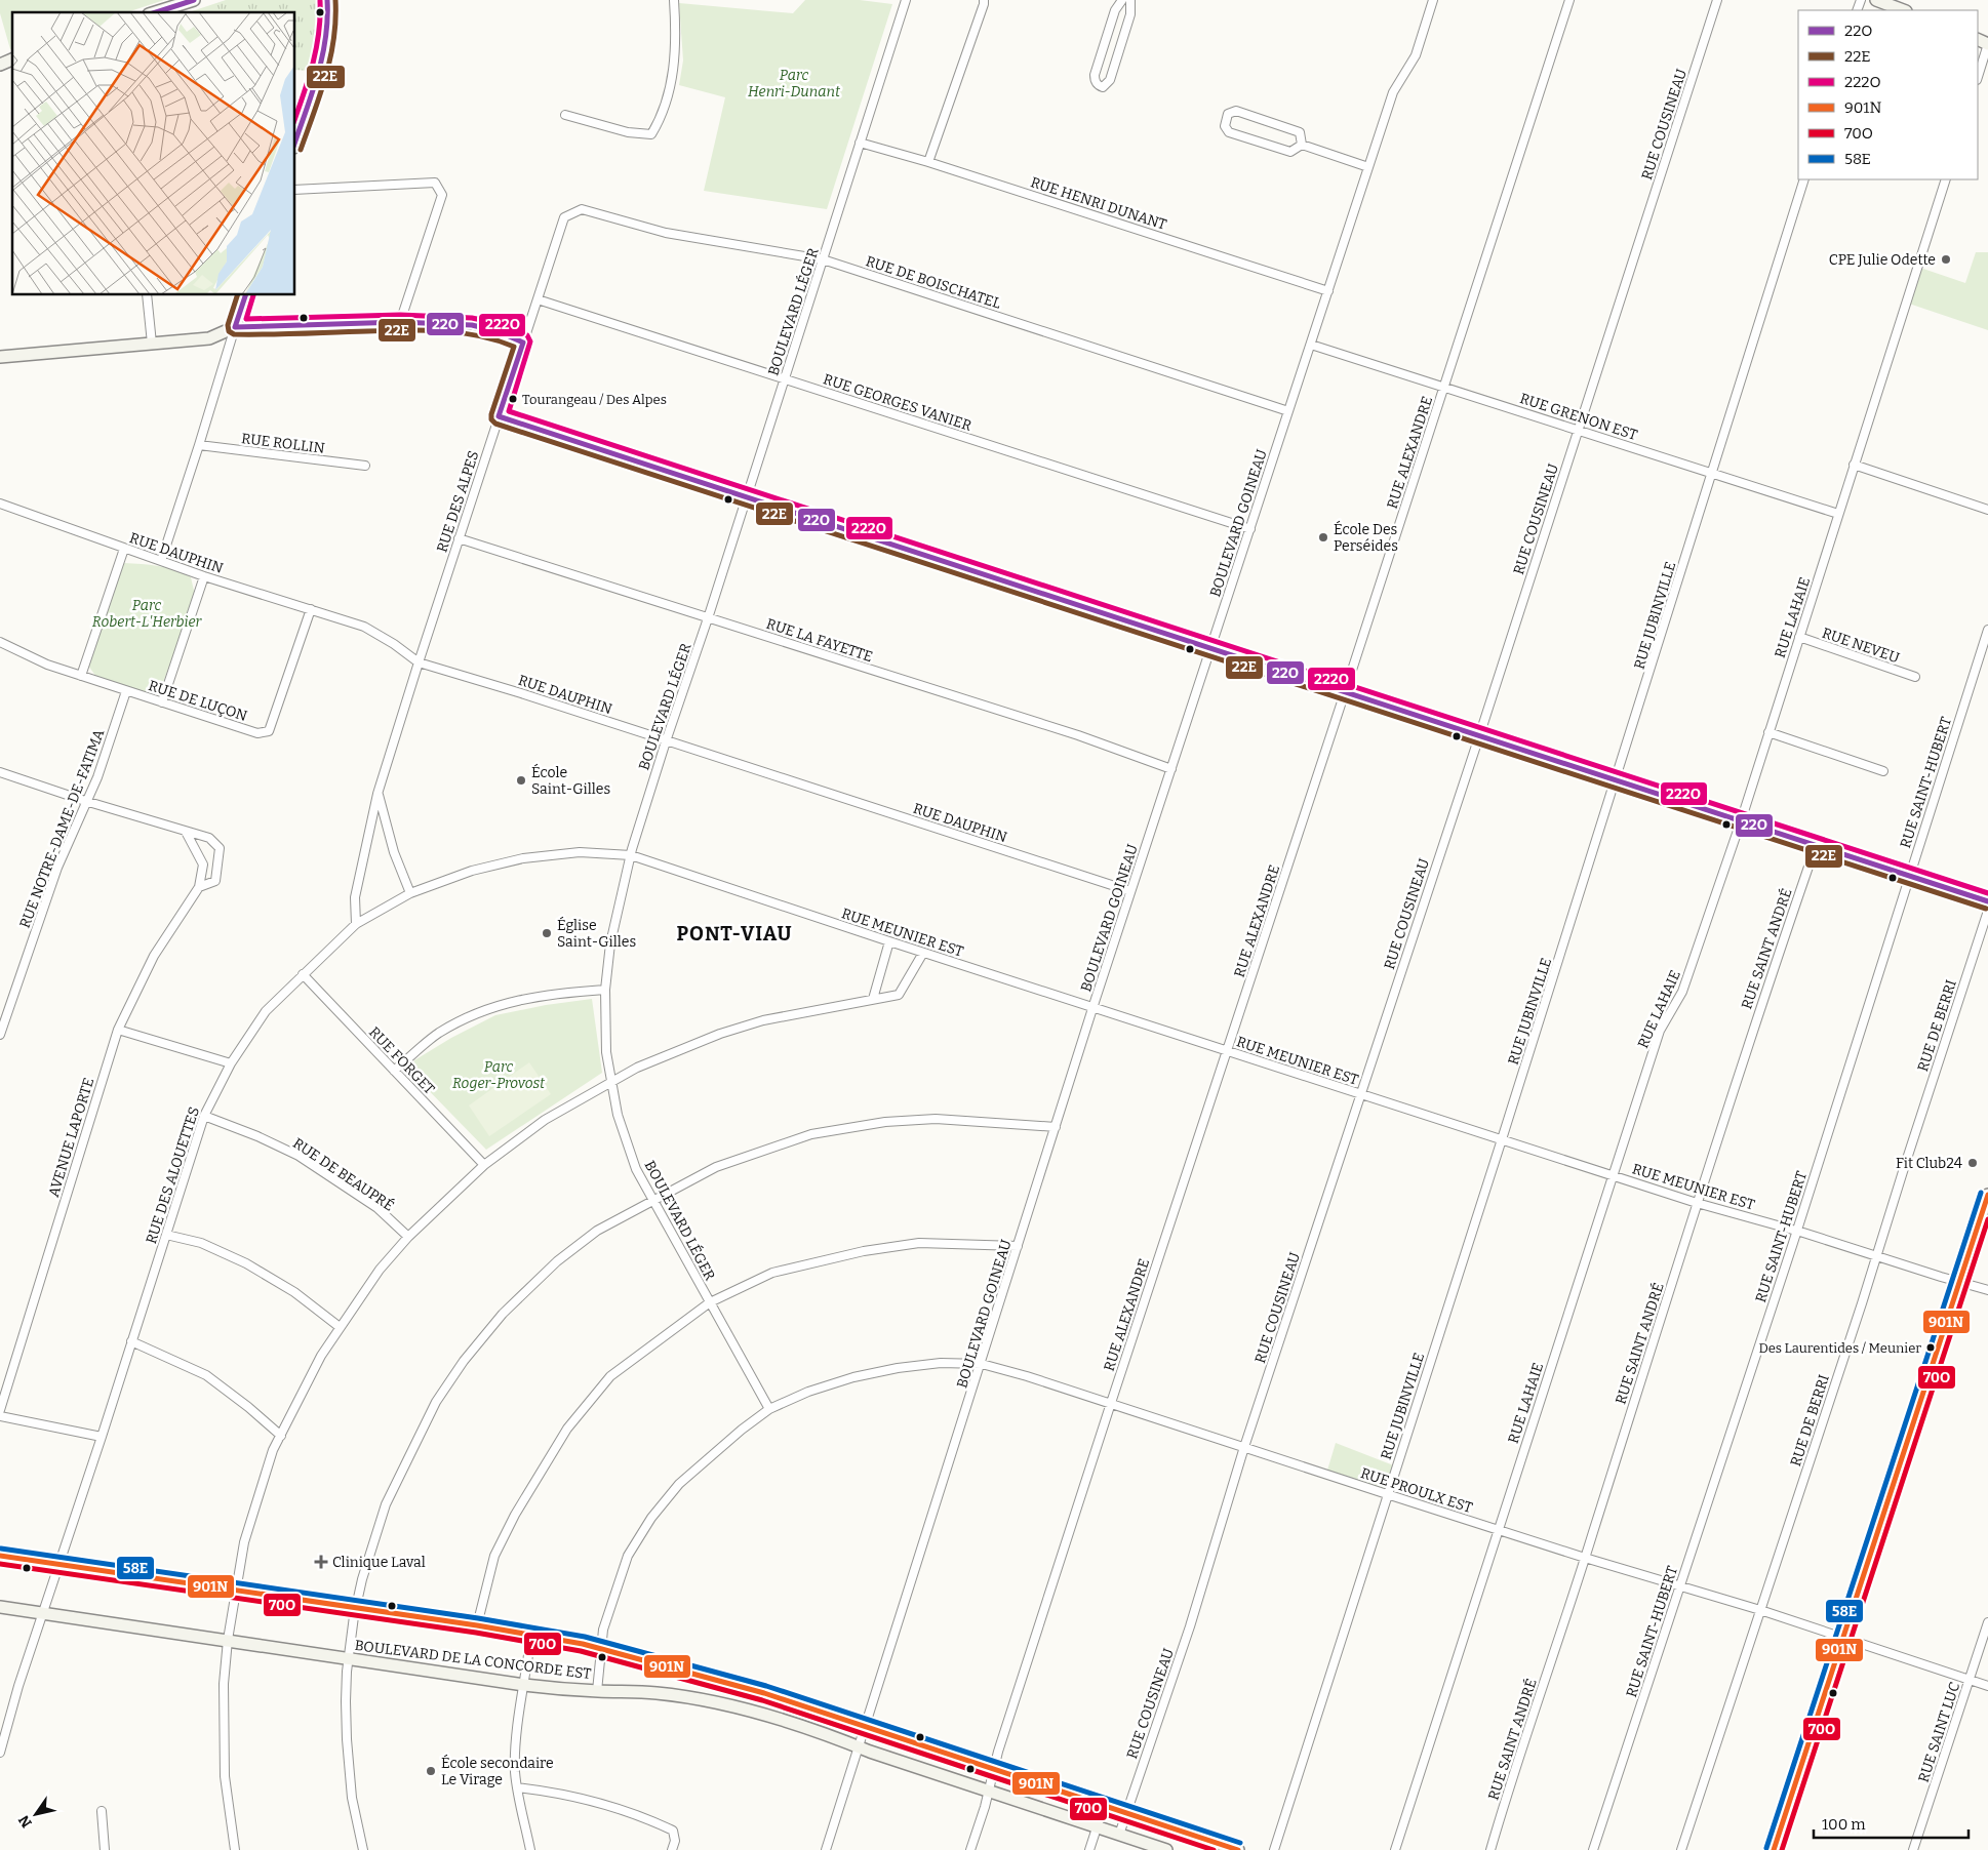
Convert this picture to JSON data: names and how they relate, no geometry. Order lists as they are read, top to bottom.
{
  "streets": {
    "street": [
      "RUE COUSINEAU",
      "RUE HENRI DUNANT",
      "RUE DE BOISCHATEL",
      "BOULEVARD LÉGER",
      "RUE GEORGES VANIER",
      "RUE GRENON EST",
      "RUE ROLLIN",
      "RUE ALEXANDRE",
      "RUE DES ALPES",
      "BOULEVARD GOINEAU",
      "RUE DAUPHIN",
      "RUE JUBINVILLE",
      "RUE LAHAIE",
      "RUE LA FAYETTE",
      "RUE NEVEU",
      "RUE DE LUÇON",
      "RUE SAINT-HUBERT",
      "RUE NOTRE-DAME-DE-FATIMA",
      "RUE MEUNIER EST",
      "RUE SAINT ANDRÉ",
      "RUE DE BERRI",
      "RUE FORGET",
      "AVENUE LAPORTE",
      "RUE DE BEAUPRÉ",
      "RUE DES ALOUETTES",
      "RUE PROULX EST",
      "BOULEVARD DE LA CONCORDE EST",
      "RUE SAINT LUC"
    ]
  },
  "crossings": [
    ["RUE COUSINEAU", "RUE GRENON EST"],
    ["RUE COUSINEAU", "RUE MEUNIER EST"],
    ["RUE COUSINEAU", "RUE PROULX EST"],
    ["RUE COUSINEAU", "BOULEVARD DE LA CONCORDE EST"],
    ["RUE HENRI DUNANT", "BOULEVARD LÉGER"],
    ["RUE HENRI DUNANT", "BOULEVARD GOINEAU"],
    ["RUE DE BOISCHATEL", "BOULEVARD LÉGER"],
    ["RUE DE BOISCHATEL", "RUE DES ALPES"],
    ["RUE DE BOISCHATEL", "BOULEVARD GOINEAU"],
    ["BOULEVARD LÉGER", "RUE GEORGES VANIER"],
    ["BOULEVARD LÉGER", "RUE DAUPHIN"],
    ["BOULEVARD LÉGER", "RUE LA FAYETTE"],
    ["BOULEVARD LÉGER", "RUE MEUNIER EST"],
    ["BOULEVARD LÉGER", "RUE DES ALOUETTES"],
    ["BOULEVARD LÉGER", "RUE PROULX EST"],
    ["RUE GEORGES VANIER", "RUE DES ALPES"],
    ["RUE GEORGES VANIER", "BOULEVARD GOINEAU"],
    ["RUE GRENON EST", "RUE ALEXANDRE"],
    ["RUE GRENON EST", "BOULEVARD GOINEAU"],
    ["RUE GRENON EST", "RUE JUBINVILLE"],
    ["RUE GRENON EST", "RUE LAHAIE"],
    ["RUE ALEXANDRE", "RUE MEUNIER EST"],
    ["RUE ALEXANDRE", "RUE PROULX EST"],
    ["RUE ALEXANDRE", "BOULEVARD DE LA CONCORDE EST"],
    ["RUE DES ALPES", "RUE DAUPHIN"],
    ["RUE DES ALPES", "RUE LA FAYETTE"],
    ["RUE DES ALPES", "RUE DES ALOUETTES"],
    ["BOULEVARD GOINEAU", "RUE DAUPHIN"],
    ["BOULEVARD GOINEAU", "RUE LA FAYETTE"],
    ["BOULEVARD GOINEAU", "RUE MEUNIER EST"],
    ["BOULEVARD GOINEAU", "RUE PROULX EST"],
    ["BOULEVARD GOINEAU", "BOULEVARD DE LA CONCORDE EST"],
    ["RUE DAUPHIN", "RUE DE LUÇON"],
    ["RUE JUBINVILLE", "RUE MEUNIER EST"],
    ["RUE JUBINVILLE", "RUE PROULX EST"],
    ["RUE LAHAIE", "RUE NEVEU"],
    ["RUE LAHAIE", "RUE MEUNIER EST"],
    ["RUE LAHAIE", "RUE PROULX EST"],
    ["RUE DE LUÇON", "RUE NOTRE-DAME-DE-FATIMA"],
    ["RUE SAINT-HUBERT", "RUE MEUNIER EST"],
    ["RUE SAINT-HUBERT", "RUE PROULX EST"],
    ["RUE NOTRE-DAME-DE-FATIMA", "AVENUE LAPORTE"],
    ["RUE MEUNIER EST", "RUE SAINT ANDRÉ"],
    ["RUE MEUNIER EST", "RUE DE BERRI"],
    ["RUE MEUNIER EST", "RUE DES ALOUETTES"],
    ["RUE SAINT ANDRÉ", "RUE PROULX EST"],
    ["RUE DE BERRI", "RUE PROULX EST"],
    ["RUE FORGET", "RUE DES ALOUETTES"],
    ["RUE DE BEAUPRÉ", "RUE DES ALOUETTES"],
    ["RUE DES ALOUETTES", "BOULEVARD DE LA CONCORDE EST"],
    ["RUE PROULX EST", "BOULEVARD DE LA CONCORDE EST"],
    ["RUE PROULX EST", "RUE SAINT LUC"]
  ],
  "districts": ["PONT-VIAU"],
  "parks": ["Parc Henri-Dunant", "Parc Robert-L'Herbier", "Parc Roger-Provost"],
  "places": {
    "other": [
      "CPE Julie Odette",
      "Tourangeau / Des Alpes",
      "École Des Perséides",
      "École Saint-Gilles",
      "Église Saint-Gilles",
      "Fit Club24",
      "Des Laurentides / Meunier",
      "École secondaire Le Virage"
    ],
    "health": ["Clinique Laval"]
  },
  "lines": [
    "transit line 22O",
    "transit line 22E",
    "transit line 222O",
    "transit line 58E",
    "transit line 901N",
    "transit line 70O"
  ],
  "legend": [
    "22O",
    "22E",
    "222O",
    "901N",
    "70O",
    "58E"
  ],
  "scale_bar": "100 m",
  "north": "bottom left"
}
